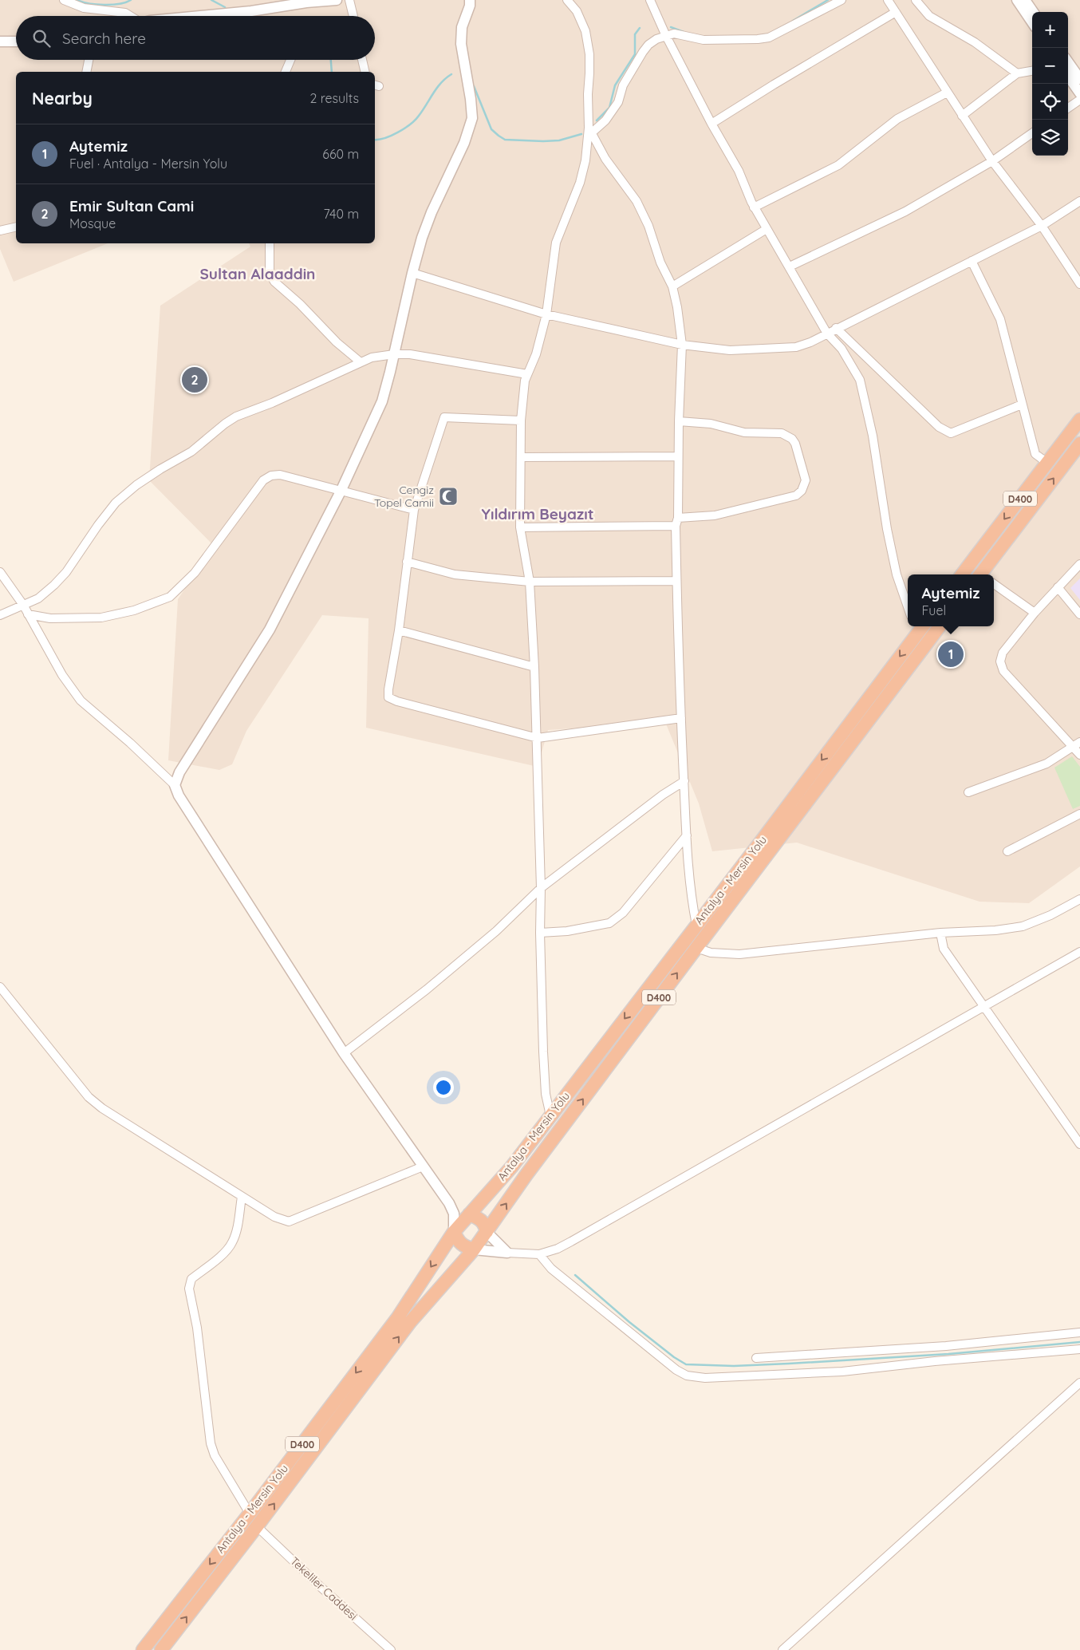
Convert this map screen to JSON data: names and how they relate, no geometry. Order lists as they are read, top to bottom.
{
  "streets": {
    "highway": ["D400", "Antalya - Mersin Yolu"],
    "street": ["Tekeliler Caddesi"]
  },
  "crossings": [
    ["Antalya - Mersin Yolu", "Tekeliler Caddesi"]
  ],
  "districts": ["Sultan Alaaddin", "Yıldırım Beyazıt"],
  "places": {
    "mosque": ["Cengiz Topel Camii"]
  },
  "page": {
    "map_buttons": ["+", "−"],
    "search": "Search here",
    "heading": ["Nearby", "2 results"],
    "list": [
      {
        "mark": "1",
        "name": "Aytemiz",
        "note": "Fuel · Antalya - Mersin Yolu",
        "value": "660 m"
      },
      {
        "mark": "2",
        "name": "Emir Sultan Cami",
        "note": "Mosque",
        "value": "740 m"
      }
    ],
    "pins": ["2", "1"],
    "popup": ["Aytemiz", "Fuel"]
  }
}
